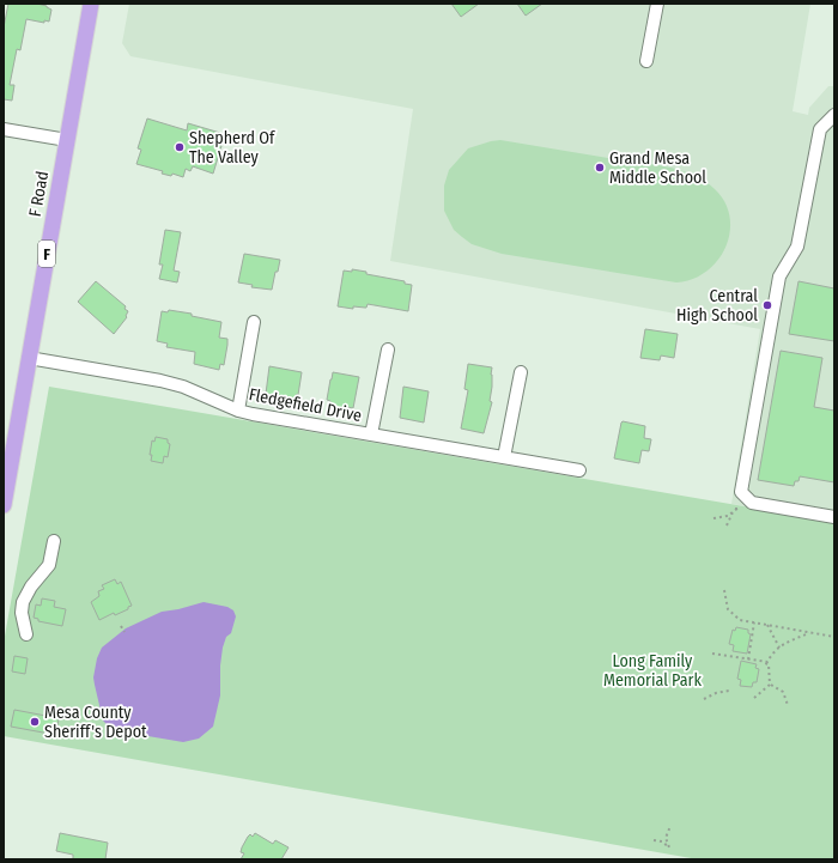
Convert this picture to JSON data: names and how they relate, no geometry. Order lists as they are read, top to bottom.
{
  "streets": {
    "main road": ["F Road", "F"],
    "street": ["Fledgefield Drive"]
  },
  "crossings": [
    ["F Road", "Fledgefield Drive"]
  ],
  "parks": ["Long Family Memorial Park"],
  "places": [
    "Shepherd Of The Valley",
    "Grand Mesa Middle School",
    "Central High School",
    "Mesa County Sheriff's Depot"
  ]
}
